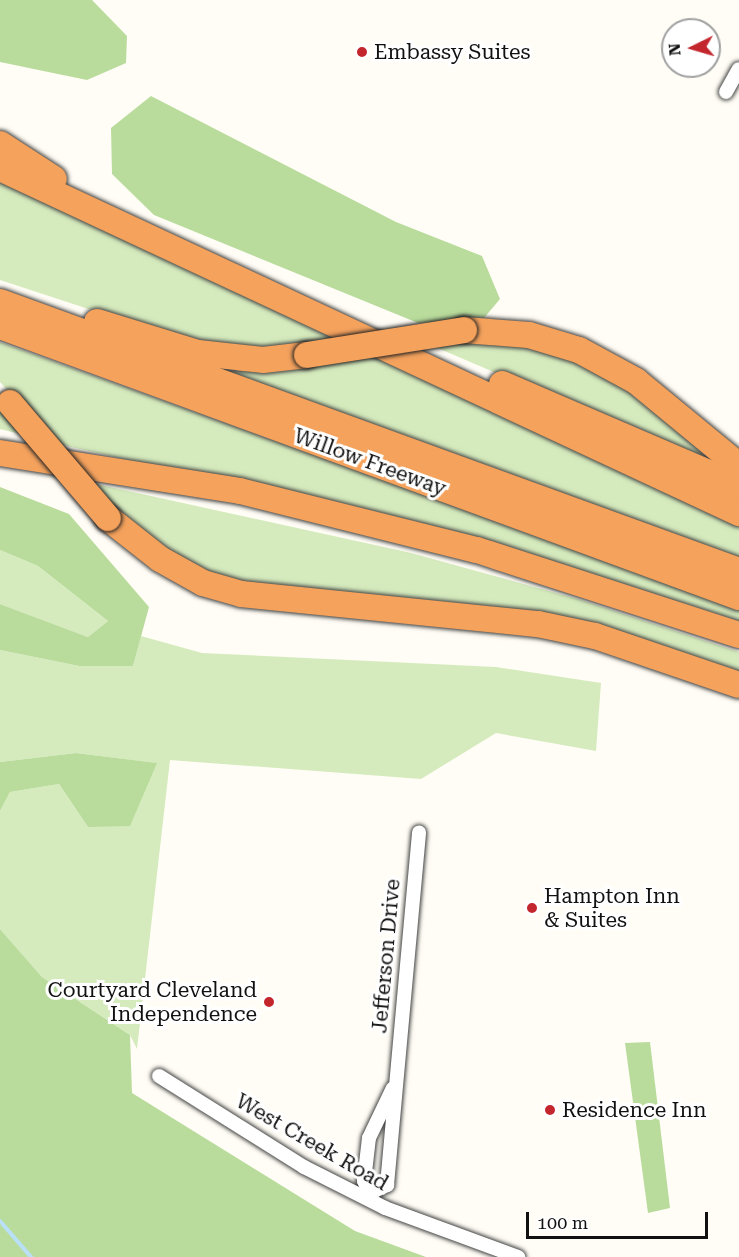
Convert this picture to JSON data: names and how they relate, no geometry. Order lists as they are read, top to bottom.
{
  "streets": {
    "highway": ["Willow Freeway"],
    "street": ["Jefferson Drive", "West Creek Road"]
  },
  "crossings": [
    ["Jefferson Drive", "West Creek Road"]
  ],
  "places": [
    "Embassy Suites",
    "Hampton Inn & Suites",
    "Courtyard Cleveland Independence",
    "Residence Inn"
  ],
  "scale_bar": "100 m",
  "north": "left"
}
